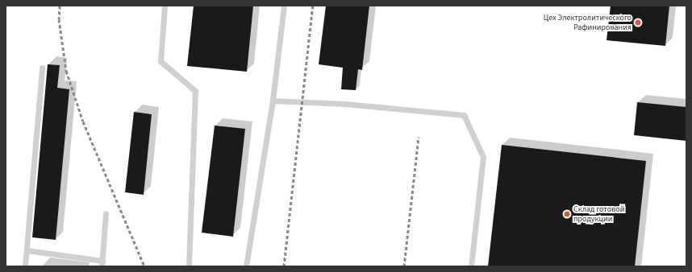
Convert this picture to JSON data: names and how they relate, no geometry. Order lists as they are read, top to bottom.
{
  "places": ["Цех Электролитического Рафинирования", "Склад готовой продукции"]
}
